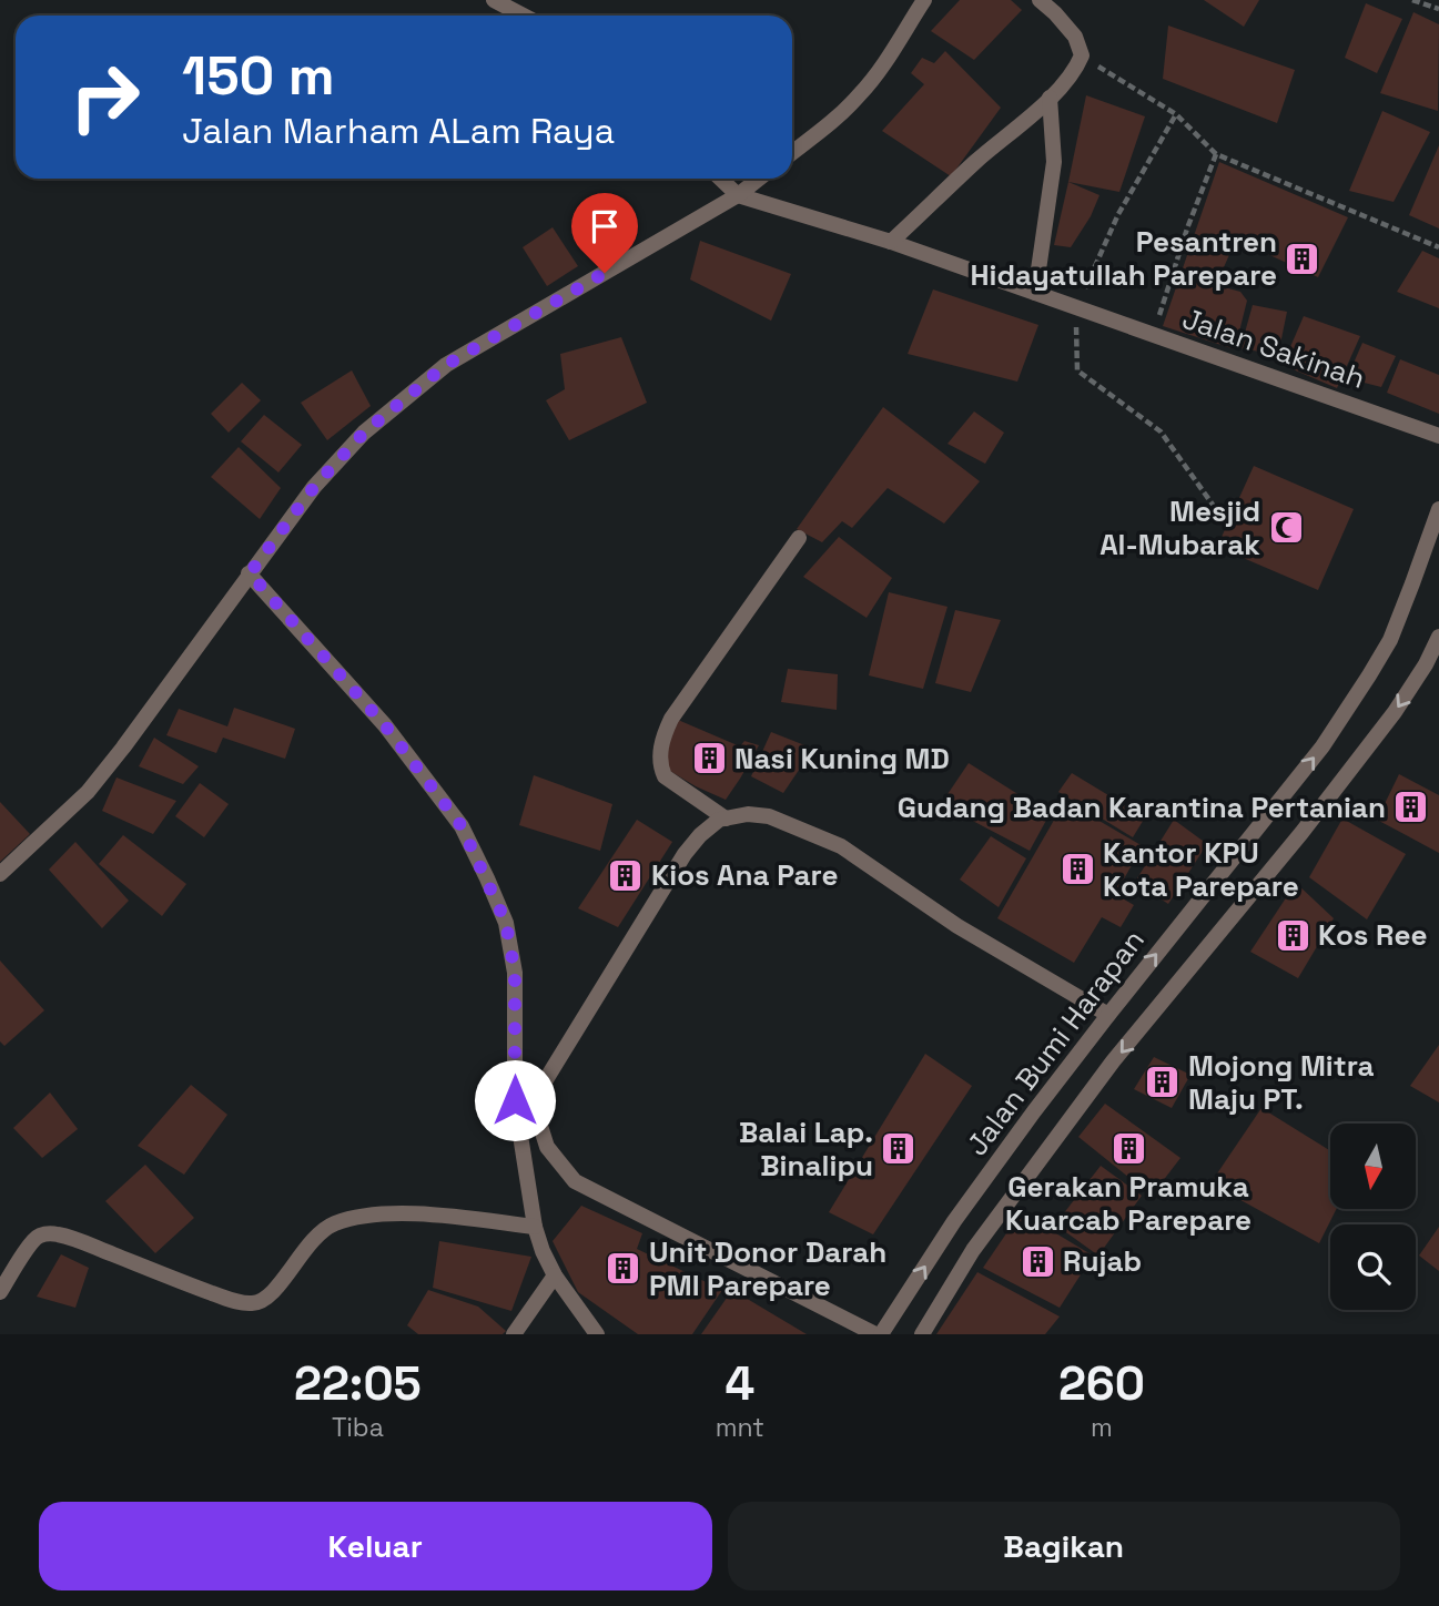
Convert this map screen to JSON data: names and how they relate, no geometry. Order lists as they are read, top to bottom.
{
  "streets": {
    "street": ["Jalan Sakinah", "Jalan Bumi Harapan"]
  },
  "places": {
    "building": [
      "Pesantren Hidayatullah Parepare",
      "Nasi Kuning MD",
      "Gudang Badan Karantina Pertanian",
      "Kantor KPU Kota Parepare",
      "Kios Ana Pare",
      "Kos Ree",
      "Mojong Mitra Maju PT.",
      "Gerakan Pramuka Kuarcab Parepare",
      "Balai Lap. Binalipu",
      "Rujab",
      "Unit Donor Darah PMI Parepare"
    ],
    "mosque": ["Mesjid Al-Mubarak"]
  },
  "north": "bottom",
  "page": {
    "turn": ["150 m", "Jalan Marham ALam Raya"],
    "eta": [
      "22:05",
      "Tiba",
      "4",
      "mnt",
      "260",
      "m"
    ],
    "buttons": ["Keluar", "Bagikan"]
  }
}
